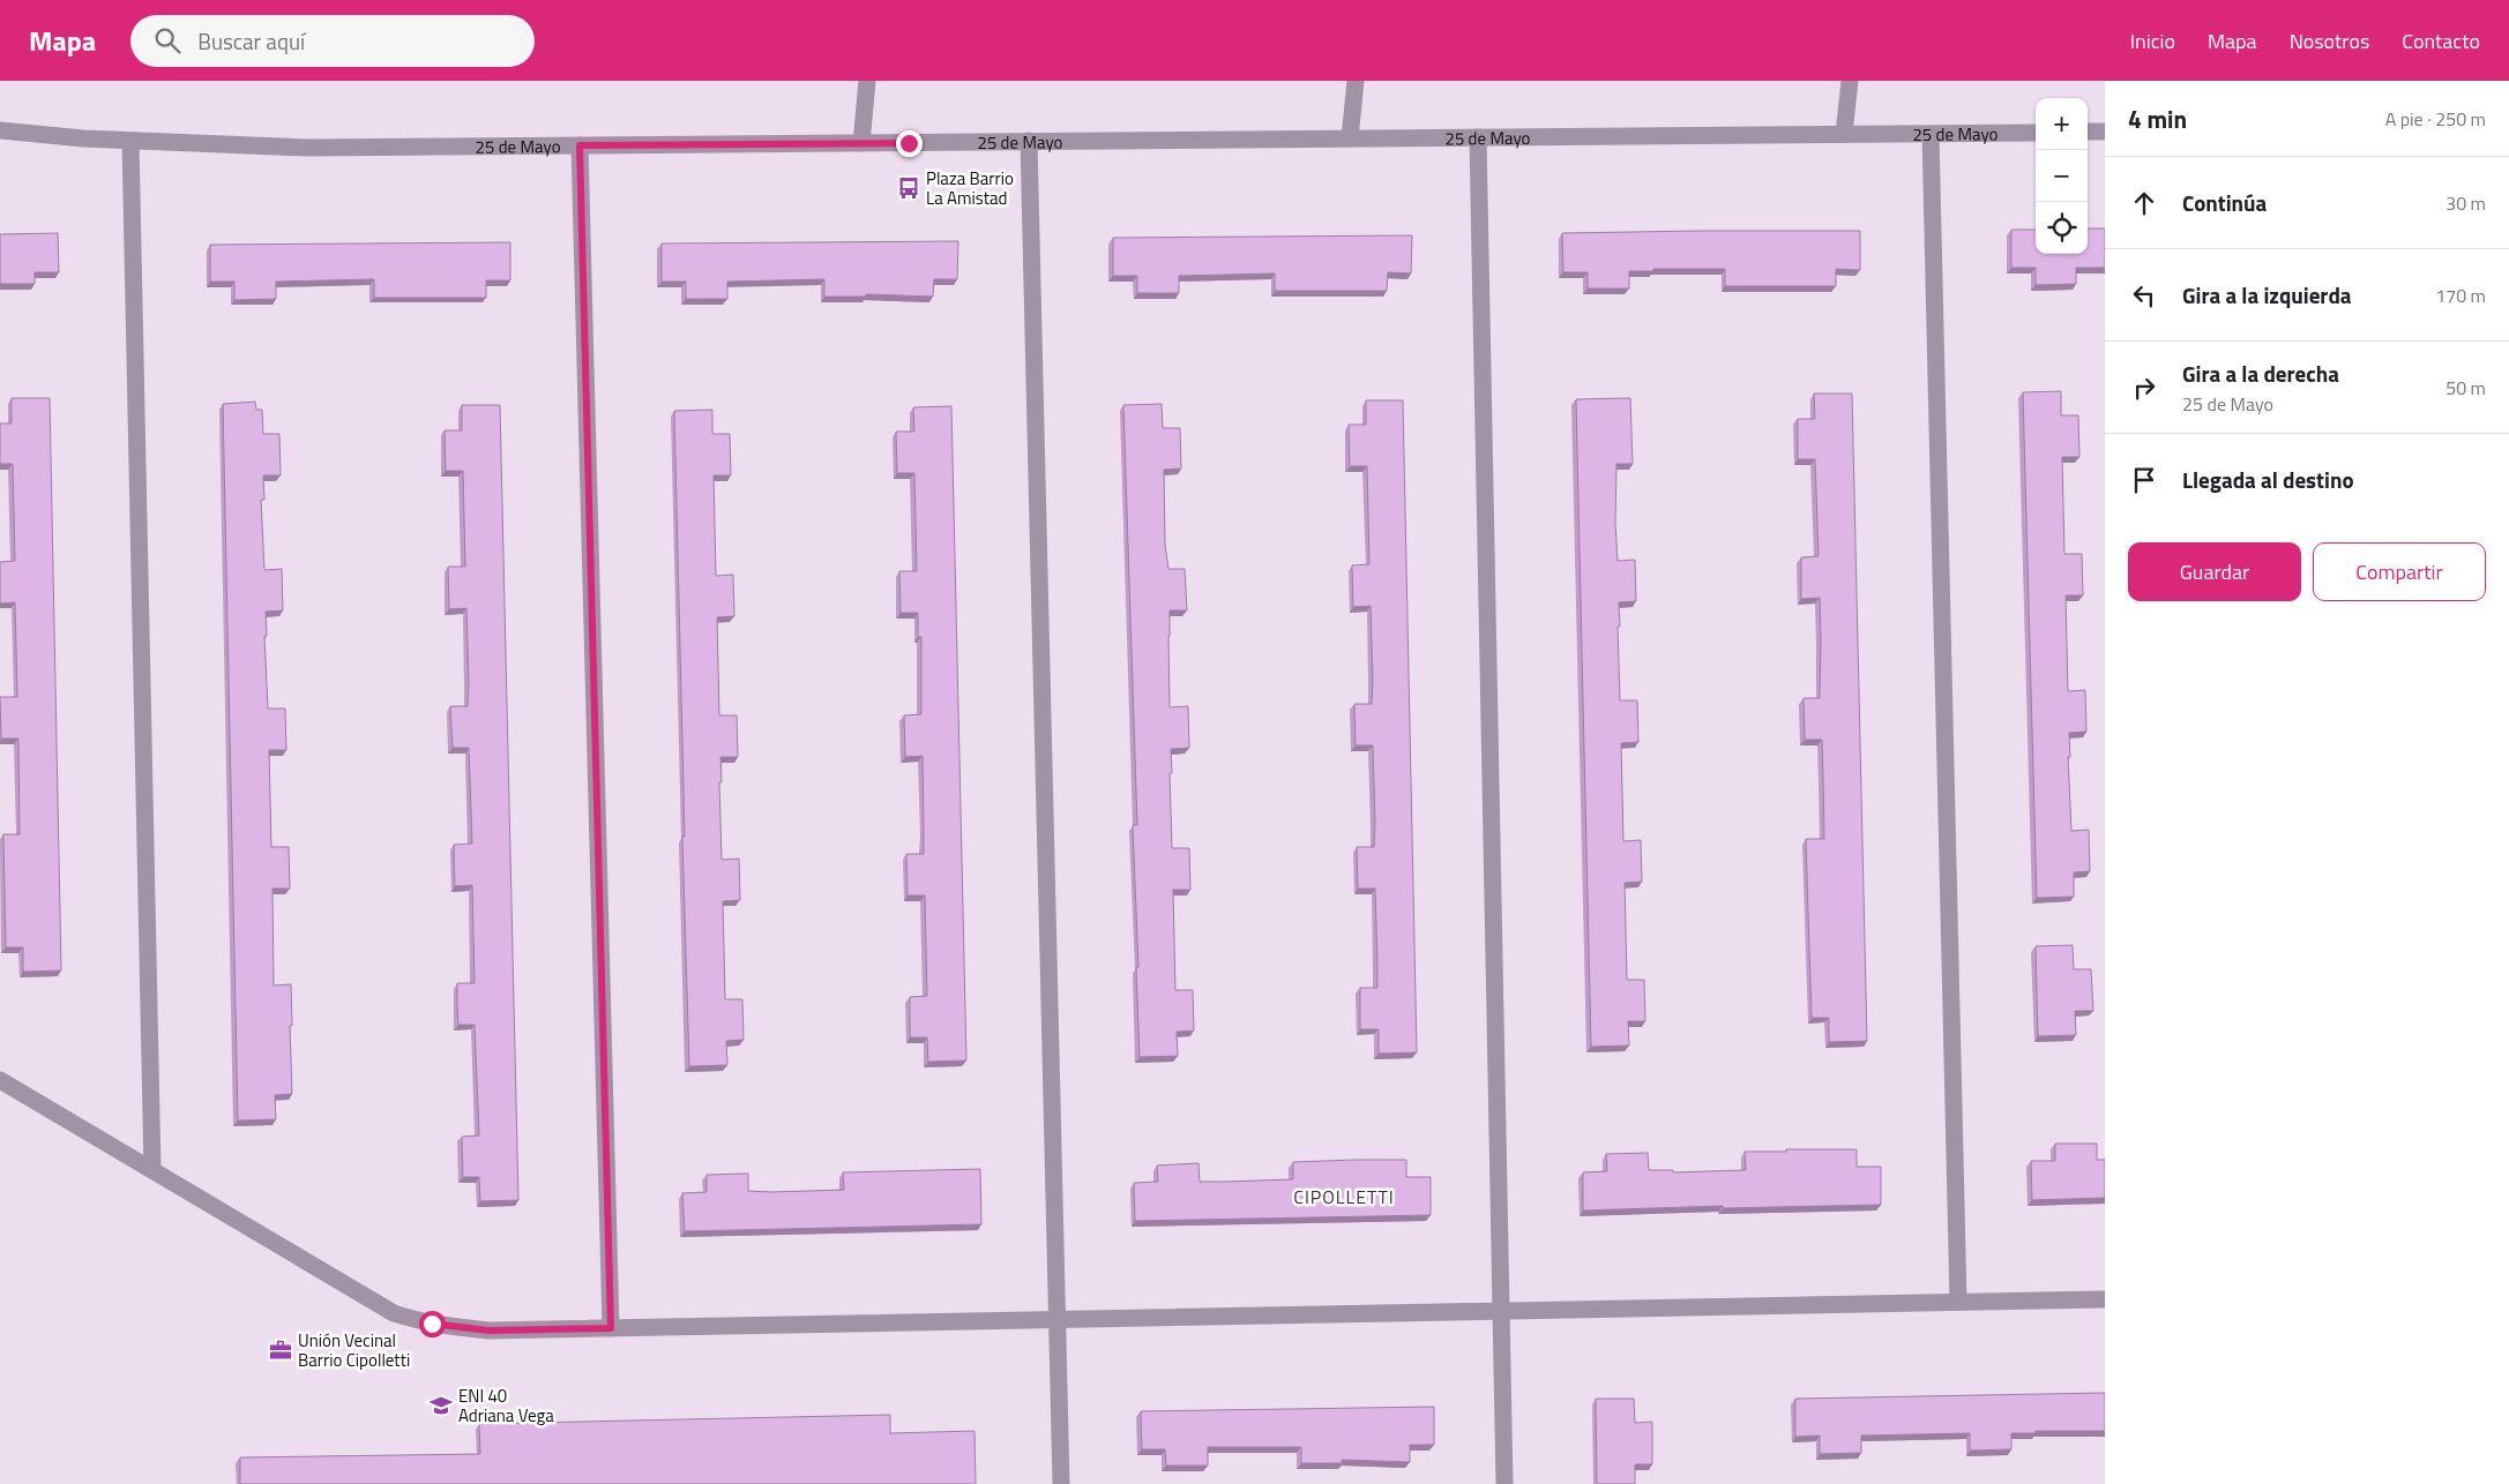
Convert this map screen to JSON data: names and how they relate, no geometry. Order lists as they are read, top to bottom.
{
  "streets": {
    "street": ["25 de Mayo"]
  },
  "districts": ["CIPOLLETTI"],
  "places": {
    "bus stop": ["Plaza Barrio La Amistad"],
    "office": ["Unión Vecinal Barrio Cipolletti"],
    "school or university": ["ENI 40 Adriana Vega"]
  },
  "page": {
    "header": "Mapa",
    "search": "Buscar aquí",
    "nav": [
      "Inicio",
      "Mapa",
      "Nosotros",
      "Contacto"
    ],
    "heading": ["4 min", "A pie · 250 m"],
    "map_buttons": ["+", "−"],
    "list": [
      ["Continúa", "30 m"],
      ["Gira a la izquierda", "170 m"],
      ["Gira a la derecha", "25 de Mayo", "50 m"],
      "Llegada al destino"
    ],
    "buttons": ["Guardar", "Compartir"]
  }
}
